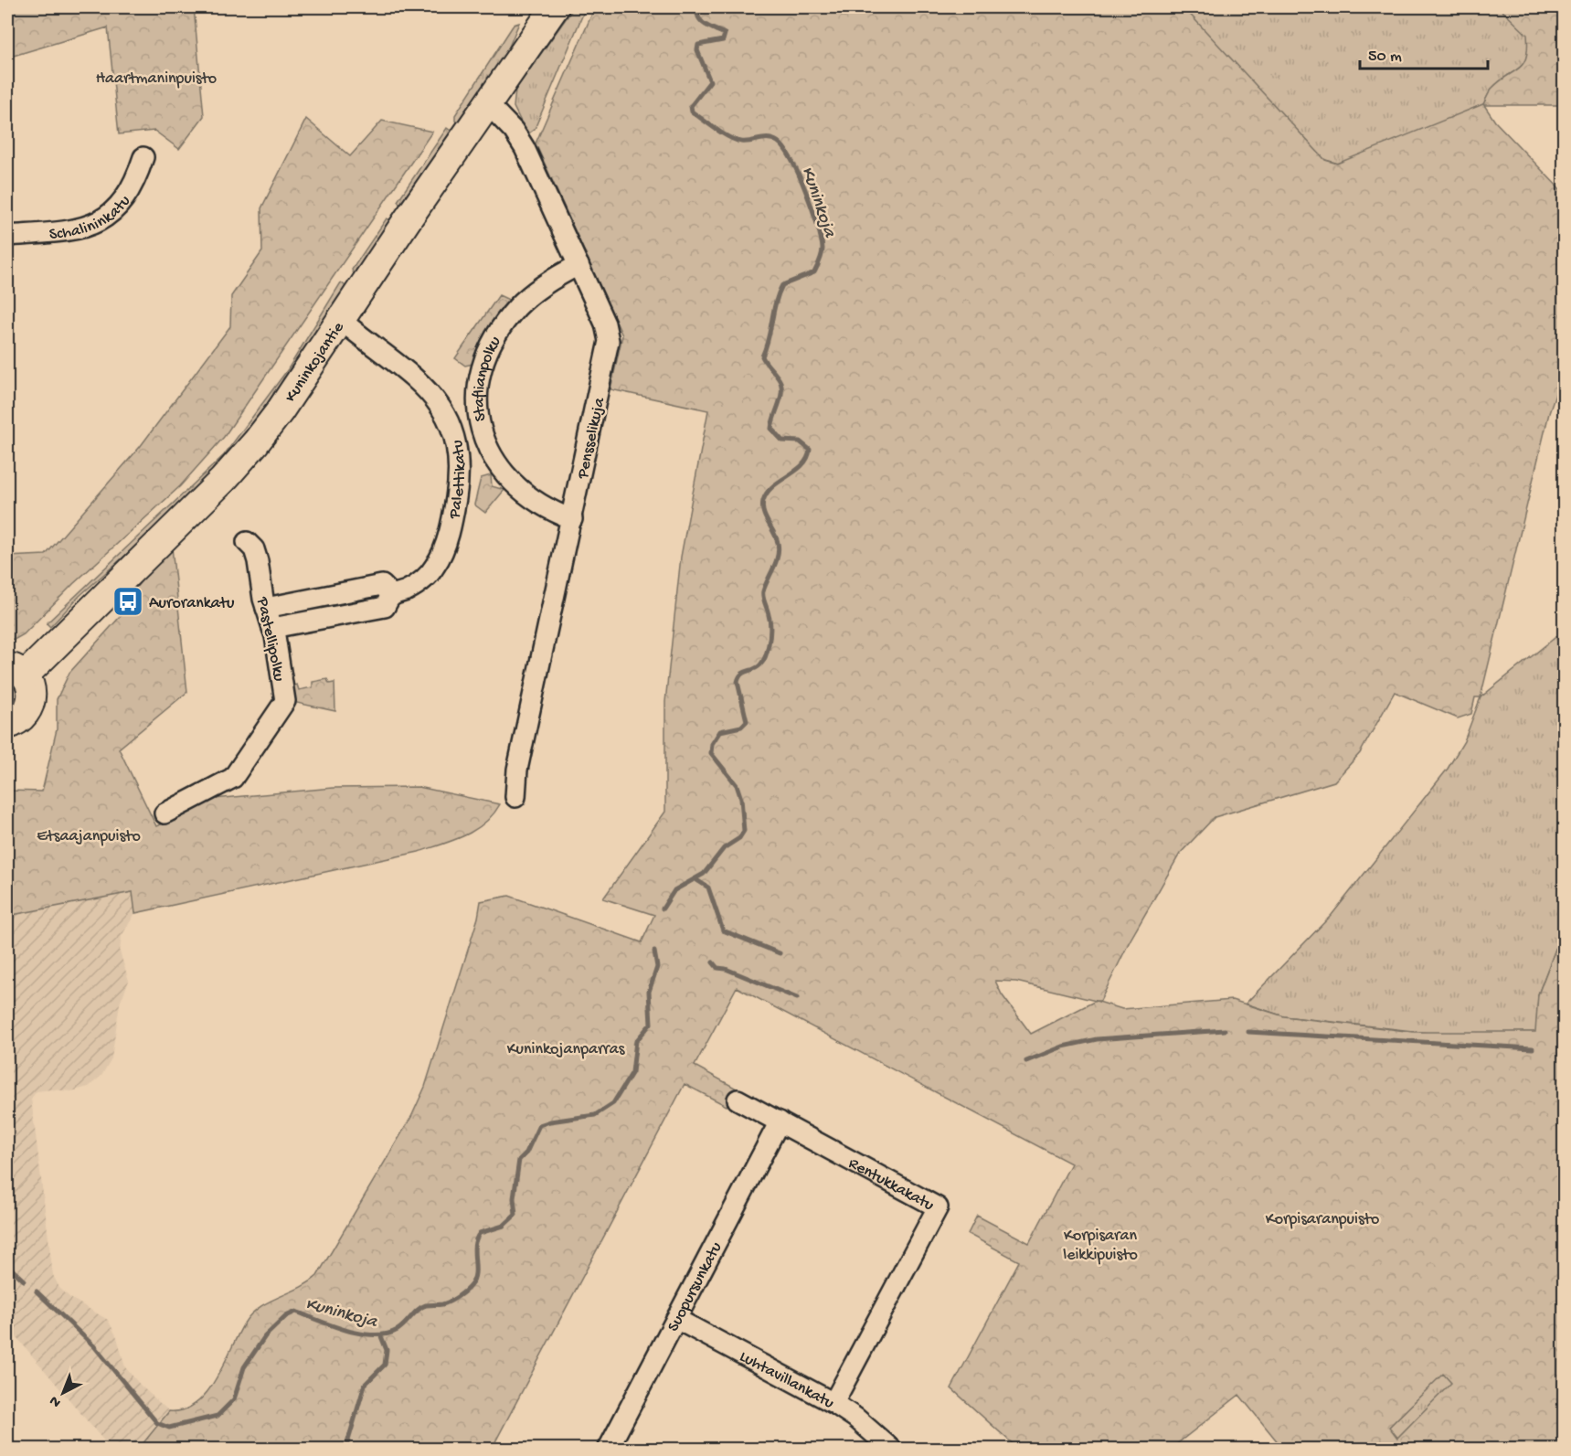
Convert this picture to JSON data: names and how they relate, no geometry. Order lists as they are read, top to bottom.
{
  "streets": {
    "main road": ["Kuninkojantie"],
    "street": [
      "Schalininkatu",
      "Staflianpolku",
      "Pensselikuja",
      "Palettikatu",
      "Pastellipolku",
      "Rentukkakatu",
      "Suopursunkatu",
      "Luhtavillankatu"
    ]
  },
  "crossings": [
    ["Kuninkojantie", "Pensselikuja"],
    ["Kuninkojantie", "Palettikatu"],
    ["Staflianpolku", "Pensselikuja"],
    ["Palettikatu", "Pastellipolku"],
    ["Rentukkakatu", "Suopursunkatu"],
    ["Rentukkakatu", "Luhtavillankatu"],
    ["Suopursunkatu", "Luhtavillankatu"]
  ],
  "water": ["Kuninkoja"],
  "parks": [
    "Haartmaninpuisto",
    "Etsaajanpuisto",
    "Kuninkojanparras",
    "Korpisaranpuisto",
    "Korpisaran leikkipuisto"
  ],
  "places": {
    "bus stop": ["Aurorankatu"]
  },
  "scale_bar": "50 m",
  "north": "bottom left"
}
